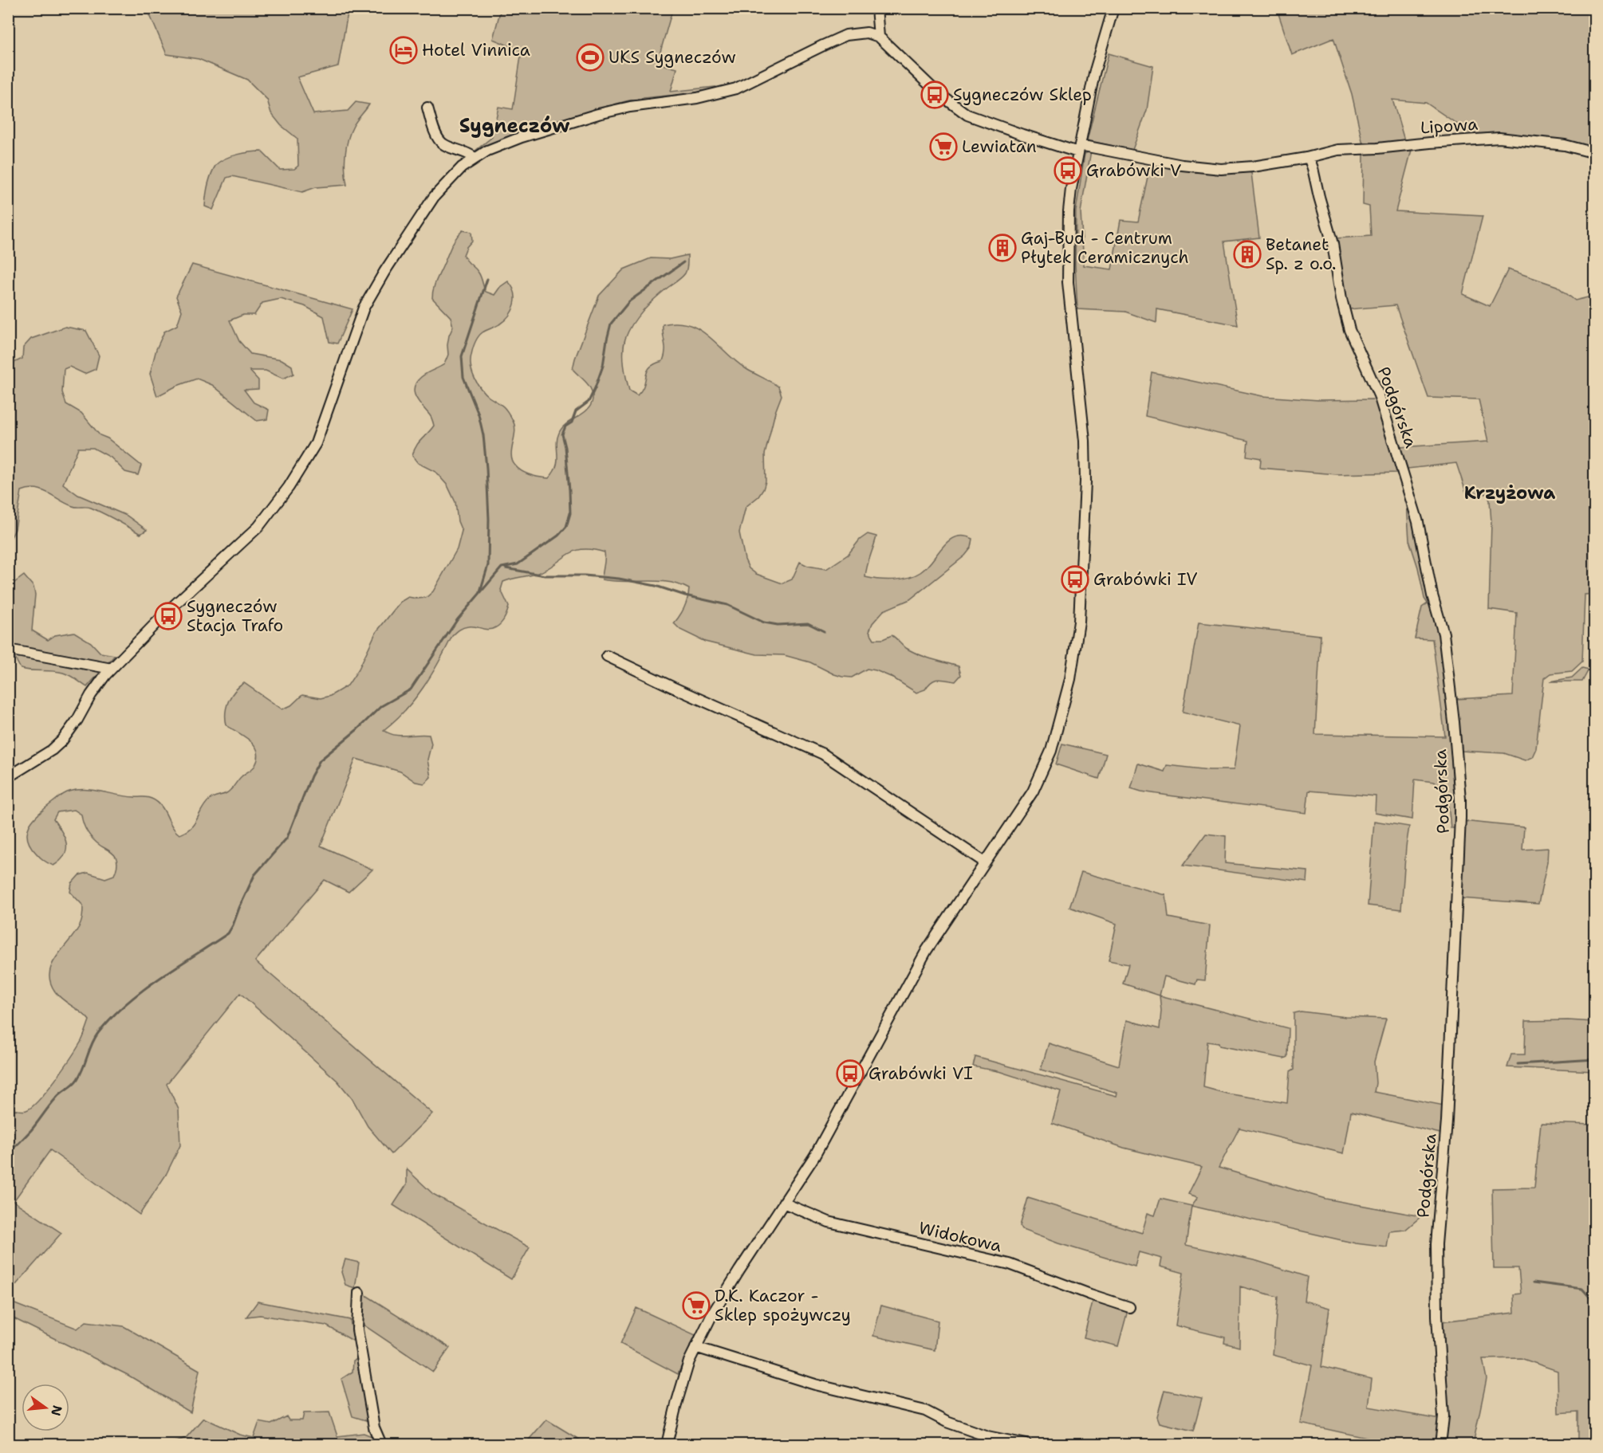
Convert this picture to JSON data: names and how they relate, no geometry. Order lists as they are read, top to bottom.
{
  "streets": {
    "street": ["Lipowa", "Podgórska", "Widokowa"]
  },
  "crossings": [
    ["Lipowa", "Podgórska"]
  ],
  "districts": ["Sygneczów", "Krzyżowa"],
  "places": {
    "hotel": ["Hotel Vinnica"],
    "sports": ["UKS Sygneczów"],
    "bus stop": [
      "Sygneczów Sklep",
      "Grabówki V",
      "Grabówki IV",
      "Sygneczów Stacja Trafo",
      "Grabówki VI"
    ],
    "supermarket": ["Lewiatan", "D.K. Kaczor - Sklep spożywczy"],
    "building": ["Gaj-Bud - Centrum Płytek Ceramicznych", "Betanet Sp. z o.o."]
  },
  "north": "right"
}
